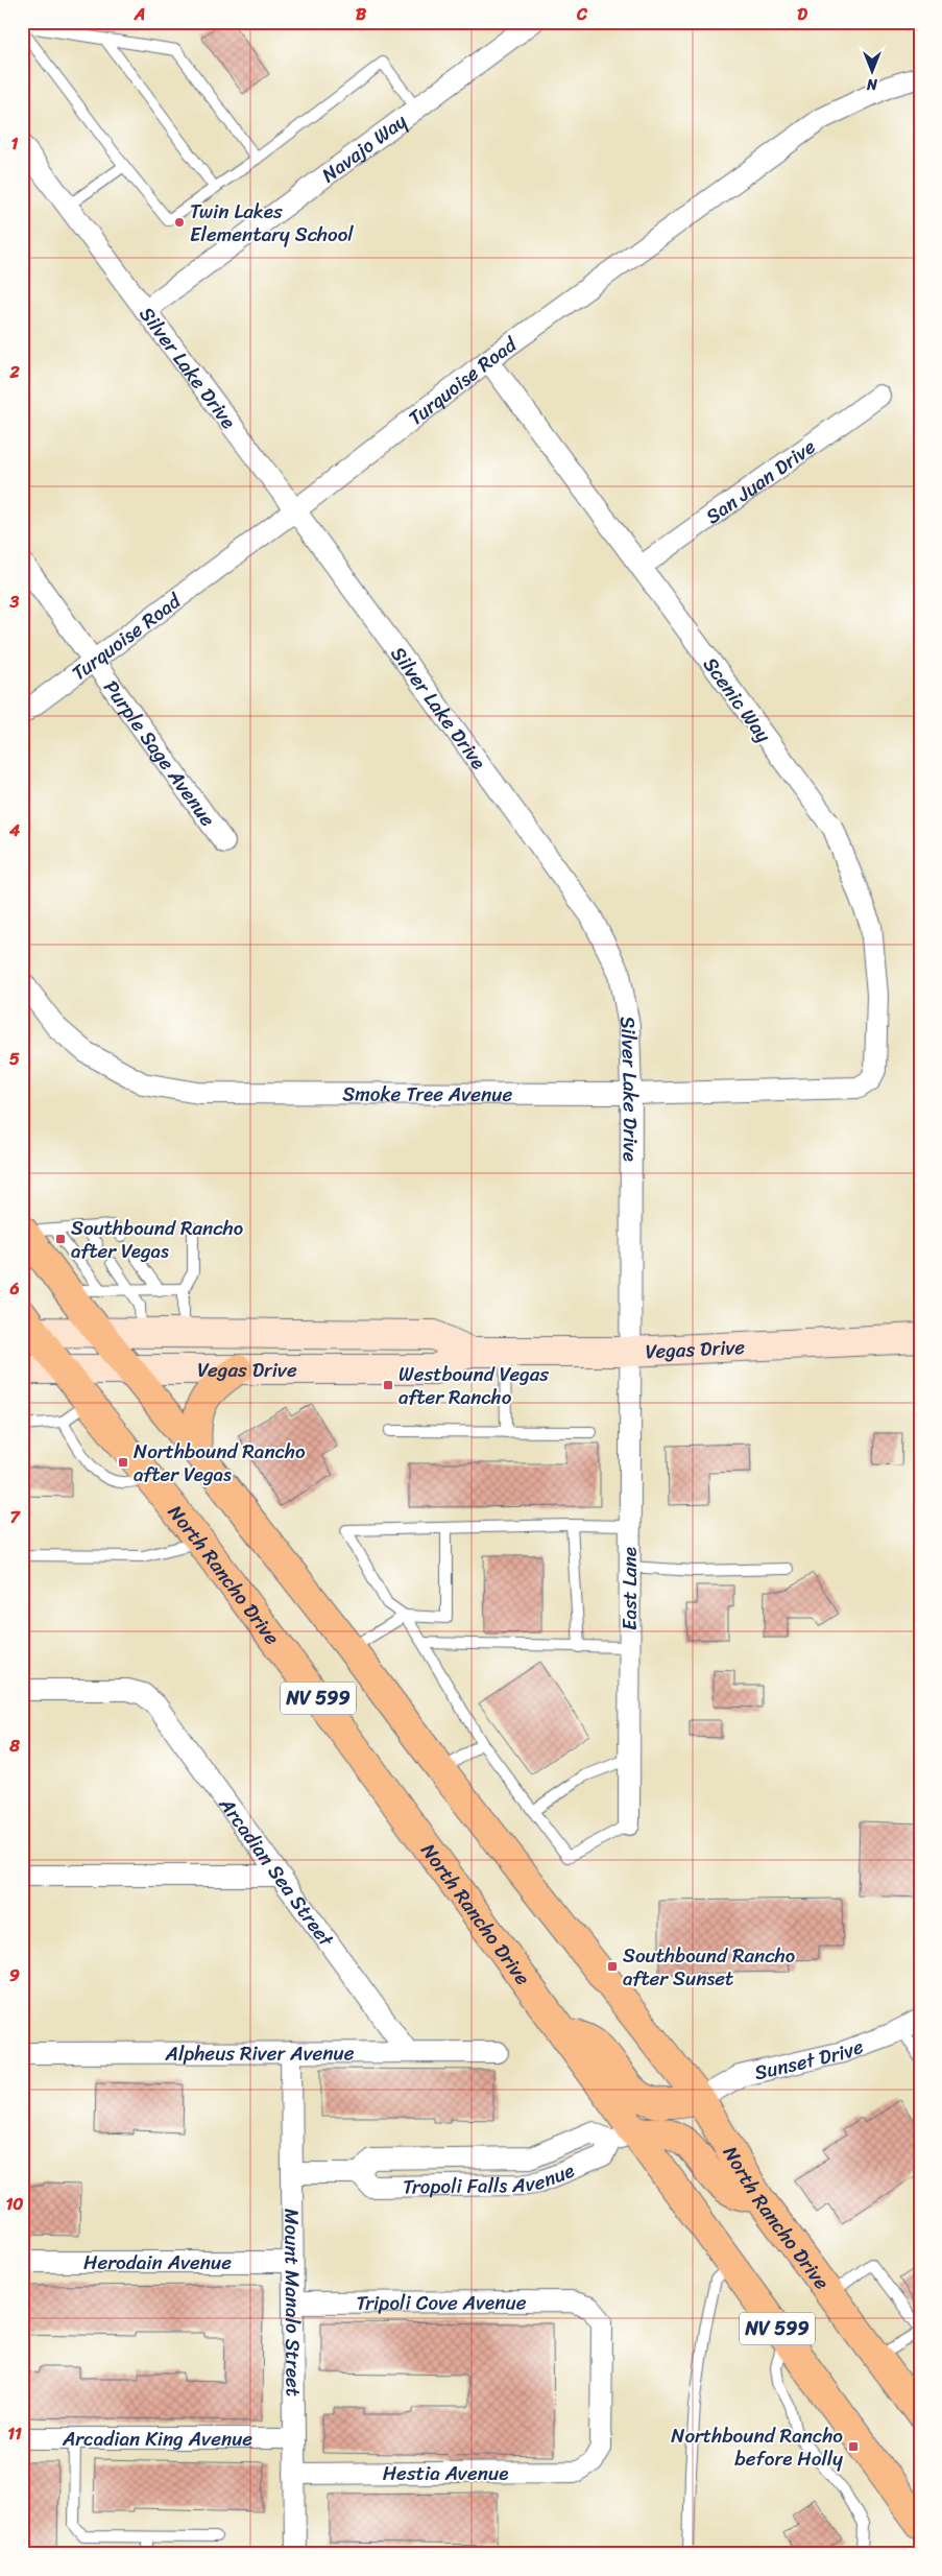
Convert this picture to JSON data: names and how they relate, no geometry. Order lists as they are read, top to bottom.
{
  "streets": {
    "main road": ["Vegas Drive", "North Rancho Drive", "NV 599"],
    "street": [
      "Navajo Way",
      "Silver Lake Drive",
      "Turquoise Road",
      "San Juan Drive",
      "Scenic Way",
      "Purple Sage Avenue",
      "Smoke Tree Avenue",
      "East Lane",
      "Arcadian Sea Street",
      "Alpheus River Avenue",
      "Sunset Drive",
      "Tropoli Falls Avenue",
      "Herodain Avenue",
      "Tripoli Cove Avenue",
      "Mount Manalo Street",
      "Arcadian King Avenue",
      "Hestia Avenue"
    ]
  },
  "crossings": [
    ["Navajo Way", "Silver Lake Drive"],
    ["Silver Lake Drive", "Turquoise Road"],
    ["Silver Lake Drive", "Smoke Tree Avenue"],
    ["Silver Lake Drive", "Vegas Drive"],
    ["Silver Lake Drive", "East Lane"],
    ["Turquoise Road", "Scenic Way"],
    ["Turquoise Road", "Purple Sage Avenue"],
    ["San Juan Drive", "Scenic Way"],
    ["Scenic Way", "Smoke Tree Avenue"],
    ["Vegas Drive", "North Rancho Drive"],
    ["Vegas Drive", "East Lane"],
    ["North Rancho Drive", "Sunset Drive"],
    ["North Rancho Drive", "Tropoli Falls Avenue"],
    ["Arcadian Sea Street", "Alpheus River Avenue"],
    ["Alpheus River Avenue", "Mount Manalo Street"],
    ["Tropoli Falls Avenue", "Mount Manalo Street"],
    ["Herodain Avenue", "Mount Manalo Street"],
    ["Tripoli Cove Avenue", "Mount Manalo Street"],
    ["Tripoli Cove Avenue", "Hestia Avenue"],
    ["Mount Manalo Street", "Arcadian King Avenue"],
    ["Mount Manalo Street", "Hestia Avenue"]
  ],
  "places": {
    "other": ["Twin Lakes Elementary School"],
    "transit": [
      "Southbound Rancho after Vegas",
      "Westbound Vegas after Rancho",
      "Northbound Rancho after Vegas",
      "Southbound Rancho after Sunset",
      "Northbound Rancho before Holly"
    ]
  },
  "north": "bottom",
  "grid": {
    "columns": [
      "A",
      "B",
      "C",
      "D"
    ],
    "rows": [
      "1",
      "2",
      "3",
      "4",
      "5",
      "6",
      "7",
      "8",
      "9",
      "10",
      "11"
    ]
  }
}
